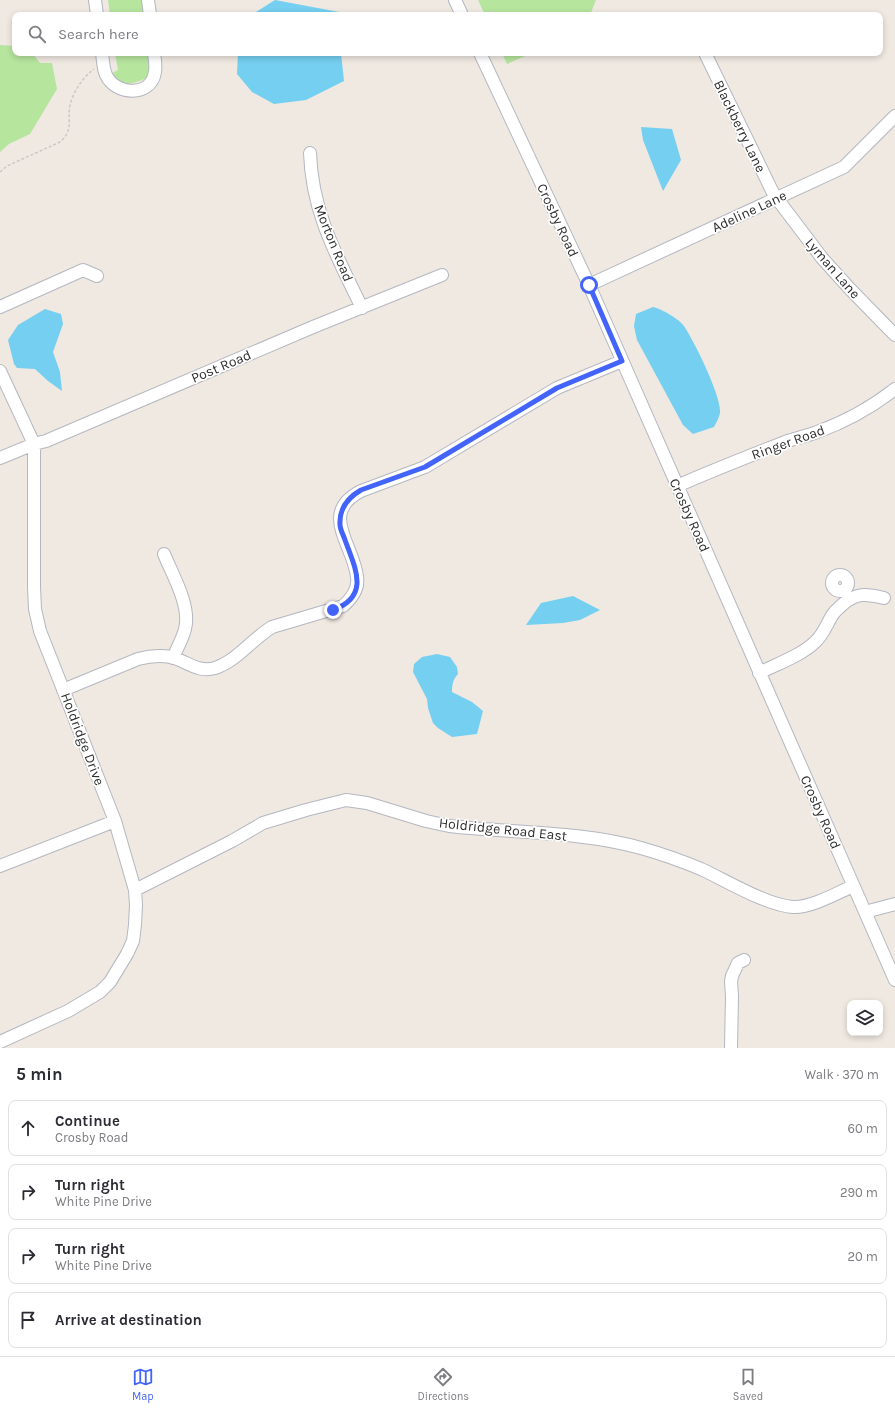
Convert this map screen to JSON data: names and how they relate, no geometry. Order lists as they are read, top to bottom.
{
  "streets": {
    "street": [
      "Blackberry Lane",
      "Adeline Lane",
      "Crosby Road",
      "Morton Road",
      "Lyman Lane",
      "Post Road",
      "Ringer Road",
      "Holdridge Drive",
      "Holdridge Road East"
    ]
  },
  "crossings": [
    ["Blackberry Lane", "Adeline Lane"],
    ["Blackberry Lane", "Lyman Lane"],
    ["Adeline Lane", "Crosby Road"],
    ["Adeline Lane", "Lyman Lane"],
    ["Crosby Road", "Ringer Road"],
    ["Crosby Road", "Holdridge Road East"],
    ["Morton Road", "Post Road"],
    ["Post Road", "Holdridge Drive"],
    ["Holdridge Drive", "Holdridge Road East"]
  ],
  "page": {
    "search": "Search here",
    "heading": ["5 min", "Walk · 370 m"],
    "list": [
      ["Continue", "Crosby Road", "60 m"],
      ["Turn right", "White Pine Drive", "290 m"],
      ["Turn right", "White Pine Drive", "20 m"],
      "Arrive at destination"
    ],
    "nav": ["Map", "Directions", "Saved"]
  }
}
